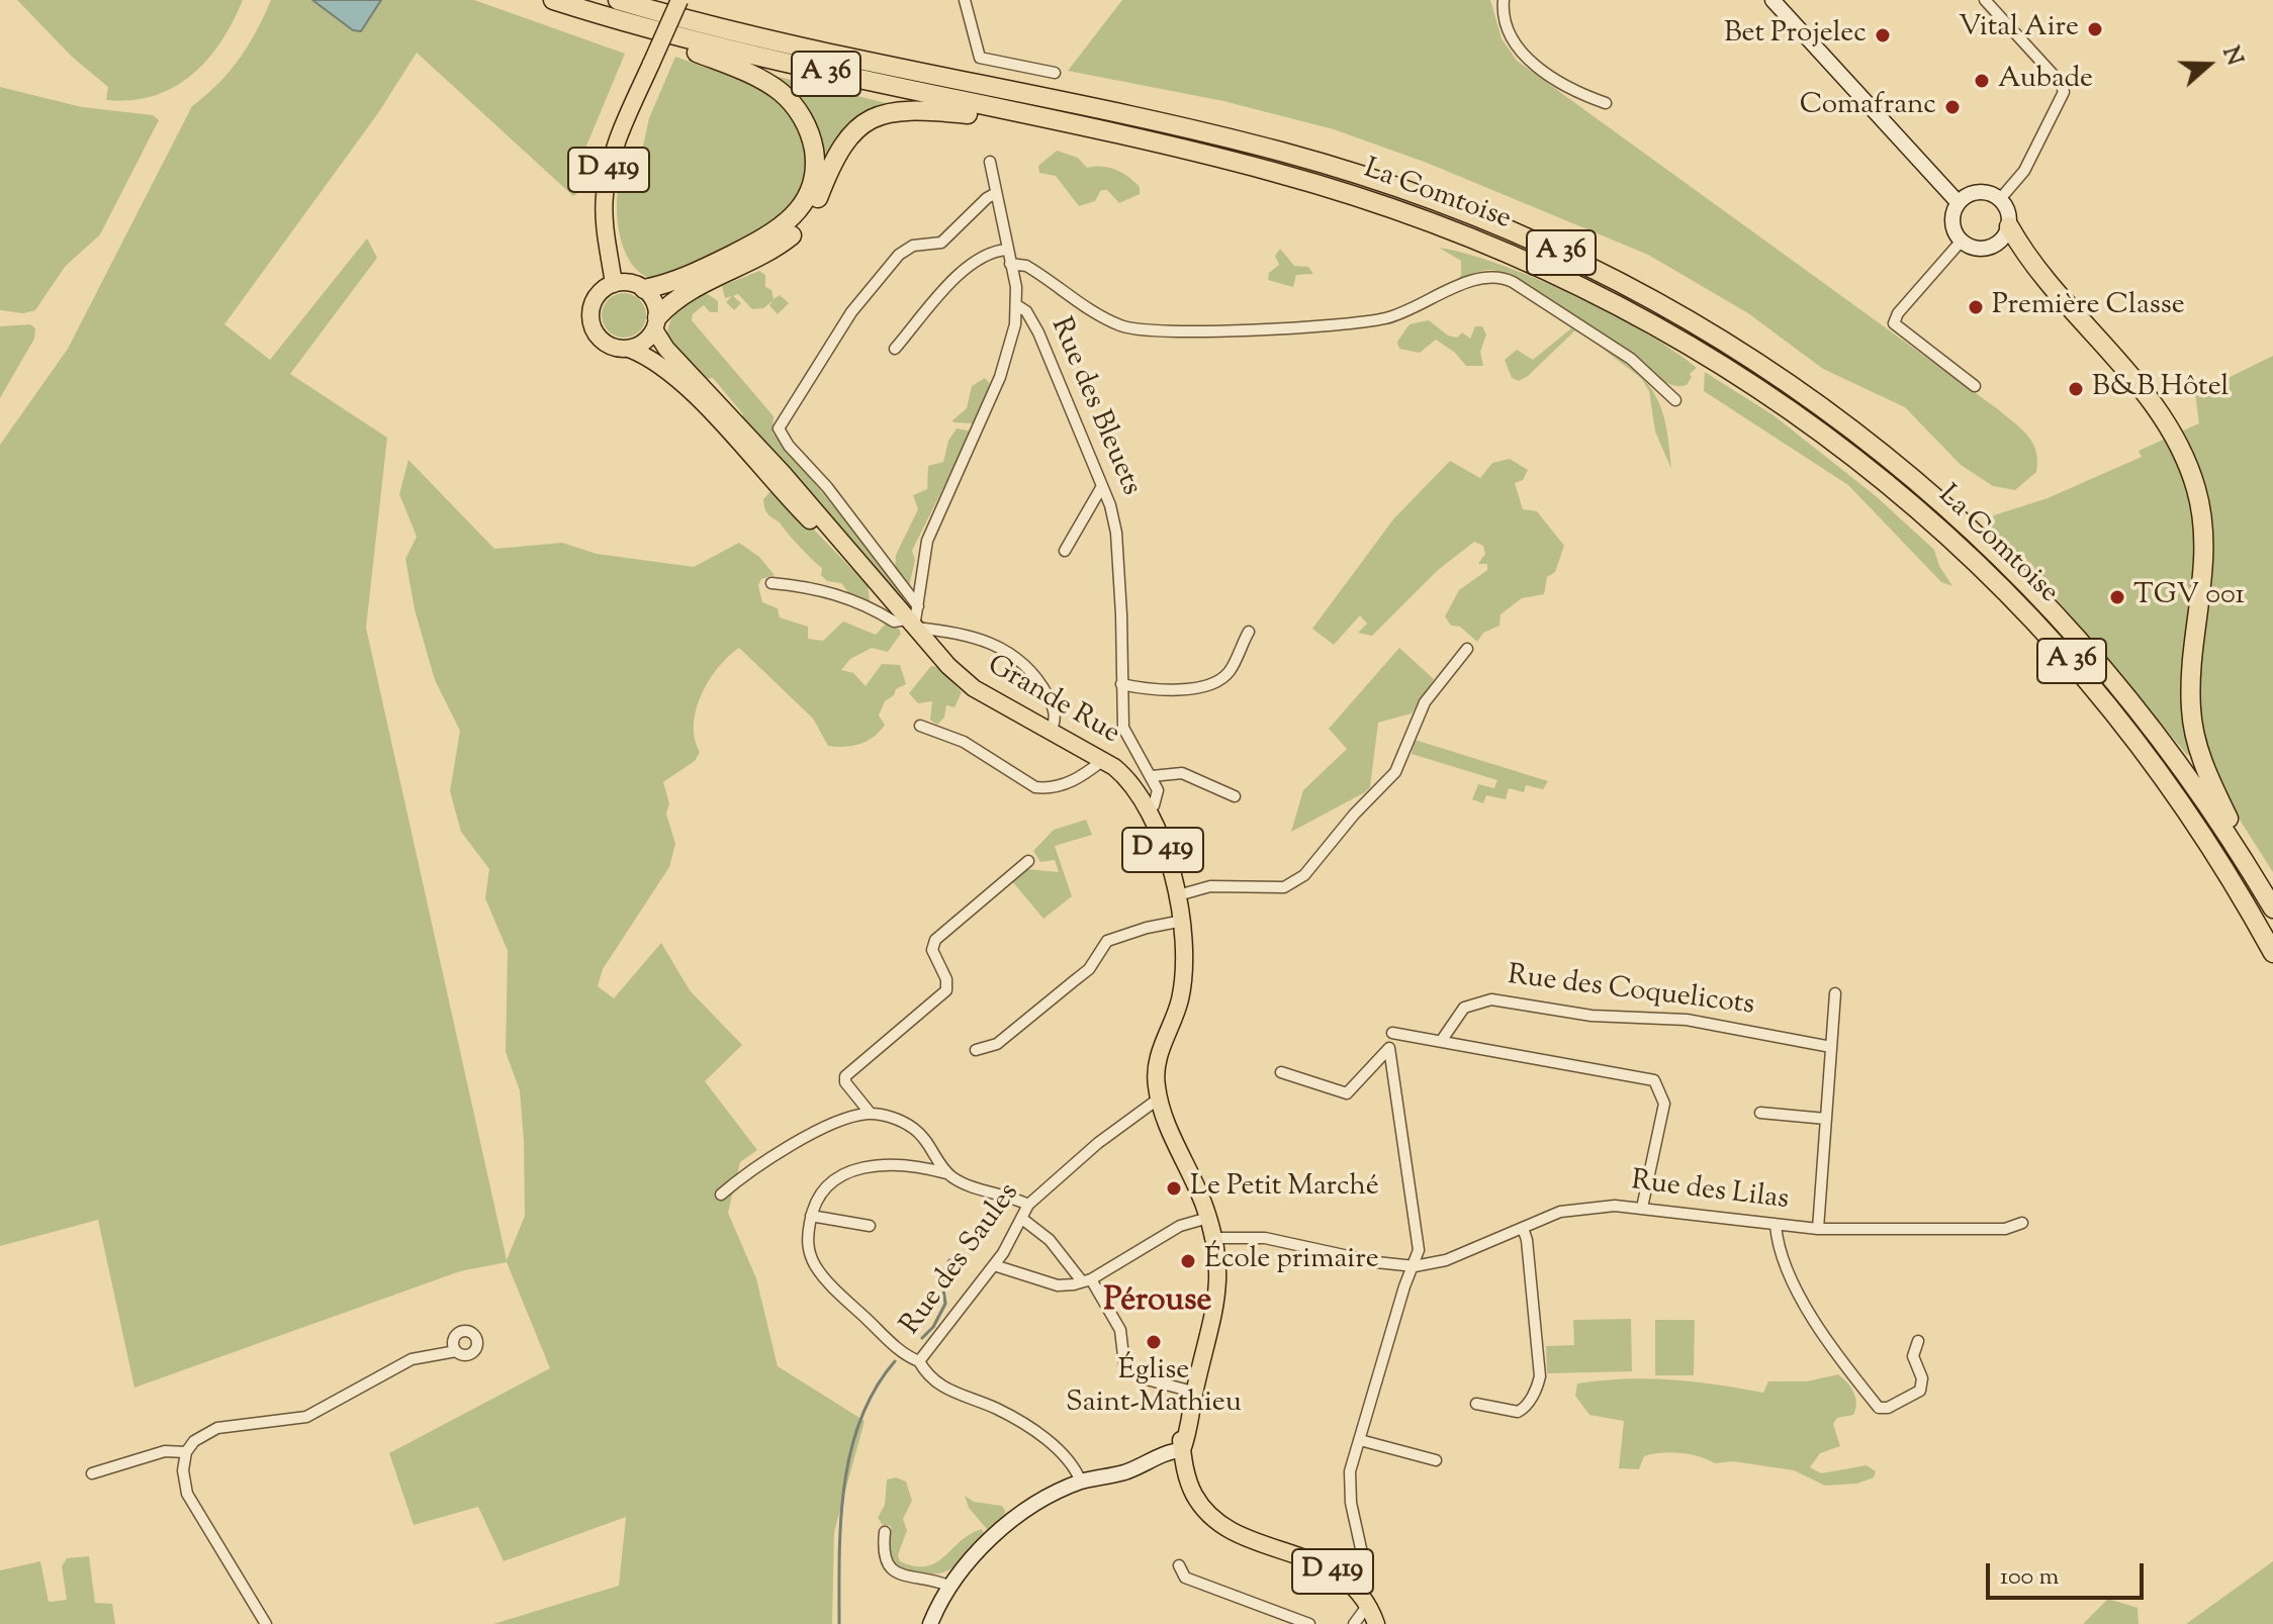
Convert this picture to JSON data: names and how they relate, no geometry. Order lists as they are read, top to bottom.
{
  "streets": {
    "highway": ["A 36", "La Comtoise"],
    "main road": ["D 419", "Grande Rue"],
    "street": [
      "Rue des Bleuets",
      "Rue des Coquelicots",
      "Rue des Lilas",
      "Rue des Saules"
    ]
  },
  "crossings": [
    ["D 419", "Grande Rue"],
    ["Grande Rue", "Rue des Lilas"],
    ["Grande Rue", "Rue des Saules"]
  ],
  "districts": ["Pérouse"],
  "places": [
    "Vital Aire",
    "Bet Projelec",
    "Aubade",
    "Comafranc",
    "Première Classe",
    "B&B Hôtel",
    "TGV 001",
    "Le Petit Marché",
    "École primaire",
    "Église Saint-Mathieu"
  ],
  "scale_bar": "100 m",
  "north": "right"
}
